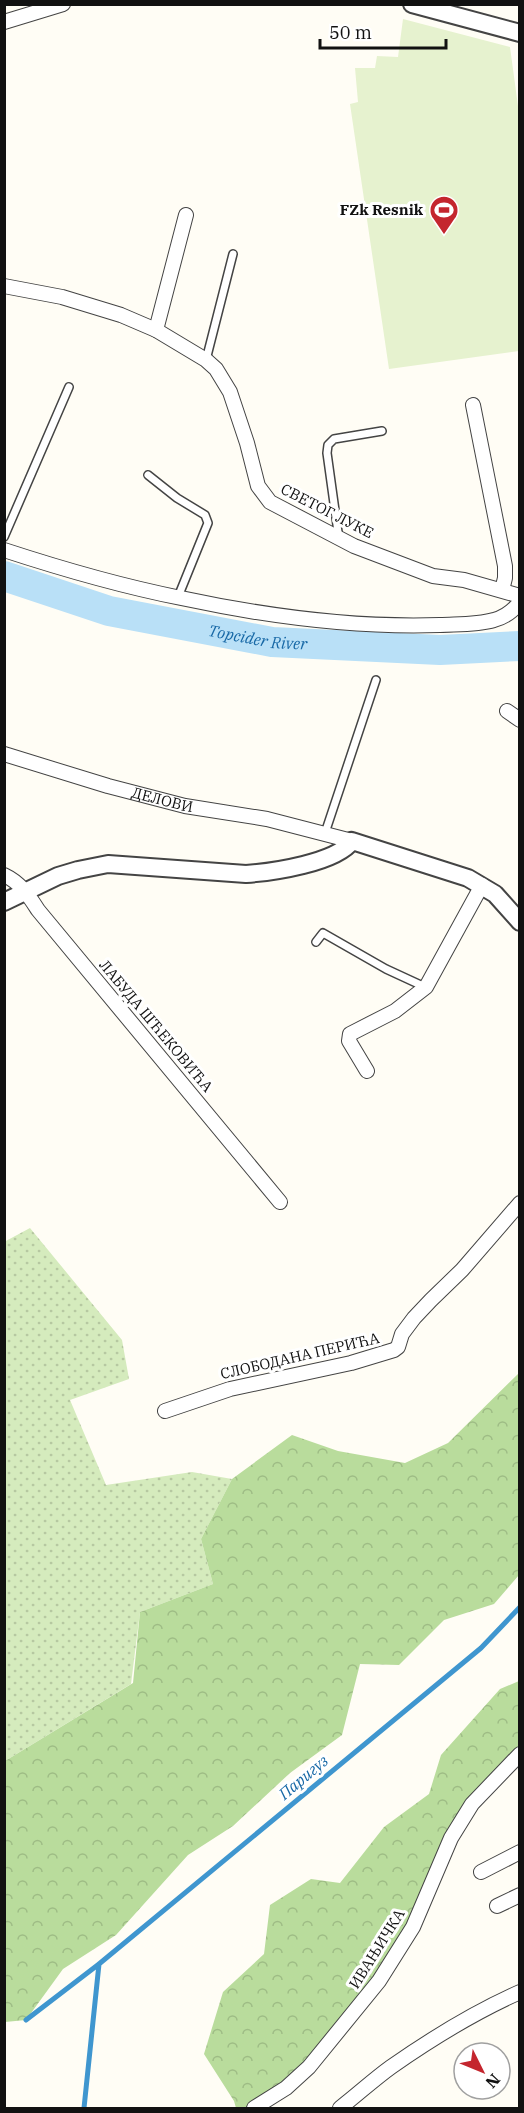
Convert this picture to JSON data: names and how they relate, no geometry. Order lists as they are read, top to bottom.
{
  "streets": {
    "street": [
      "СВЕТОГ ЛУКЕ",
      "ДЕЛОВИ",
      "ЛАБУДА ШЋЕКОВИЋА",
      "СЛОБОДАНА ПЕРИЋА",
      "ИВАЊИЧКА"
    ]
  },
  "water": ["Topcider River", "Паригуз"],
  "places": {
    "sports": ["FZk Resnik"]
  },
  "scale_bar": "50 m",
  "north": "bottom right"
}
